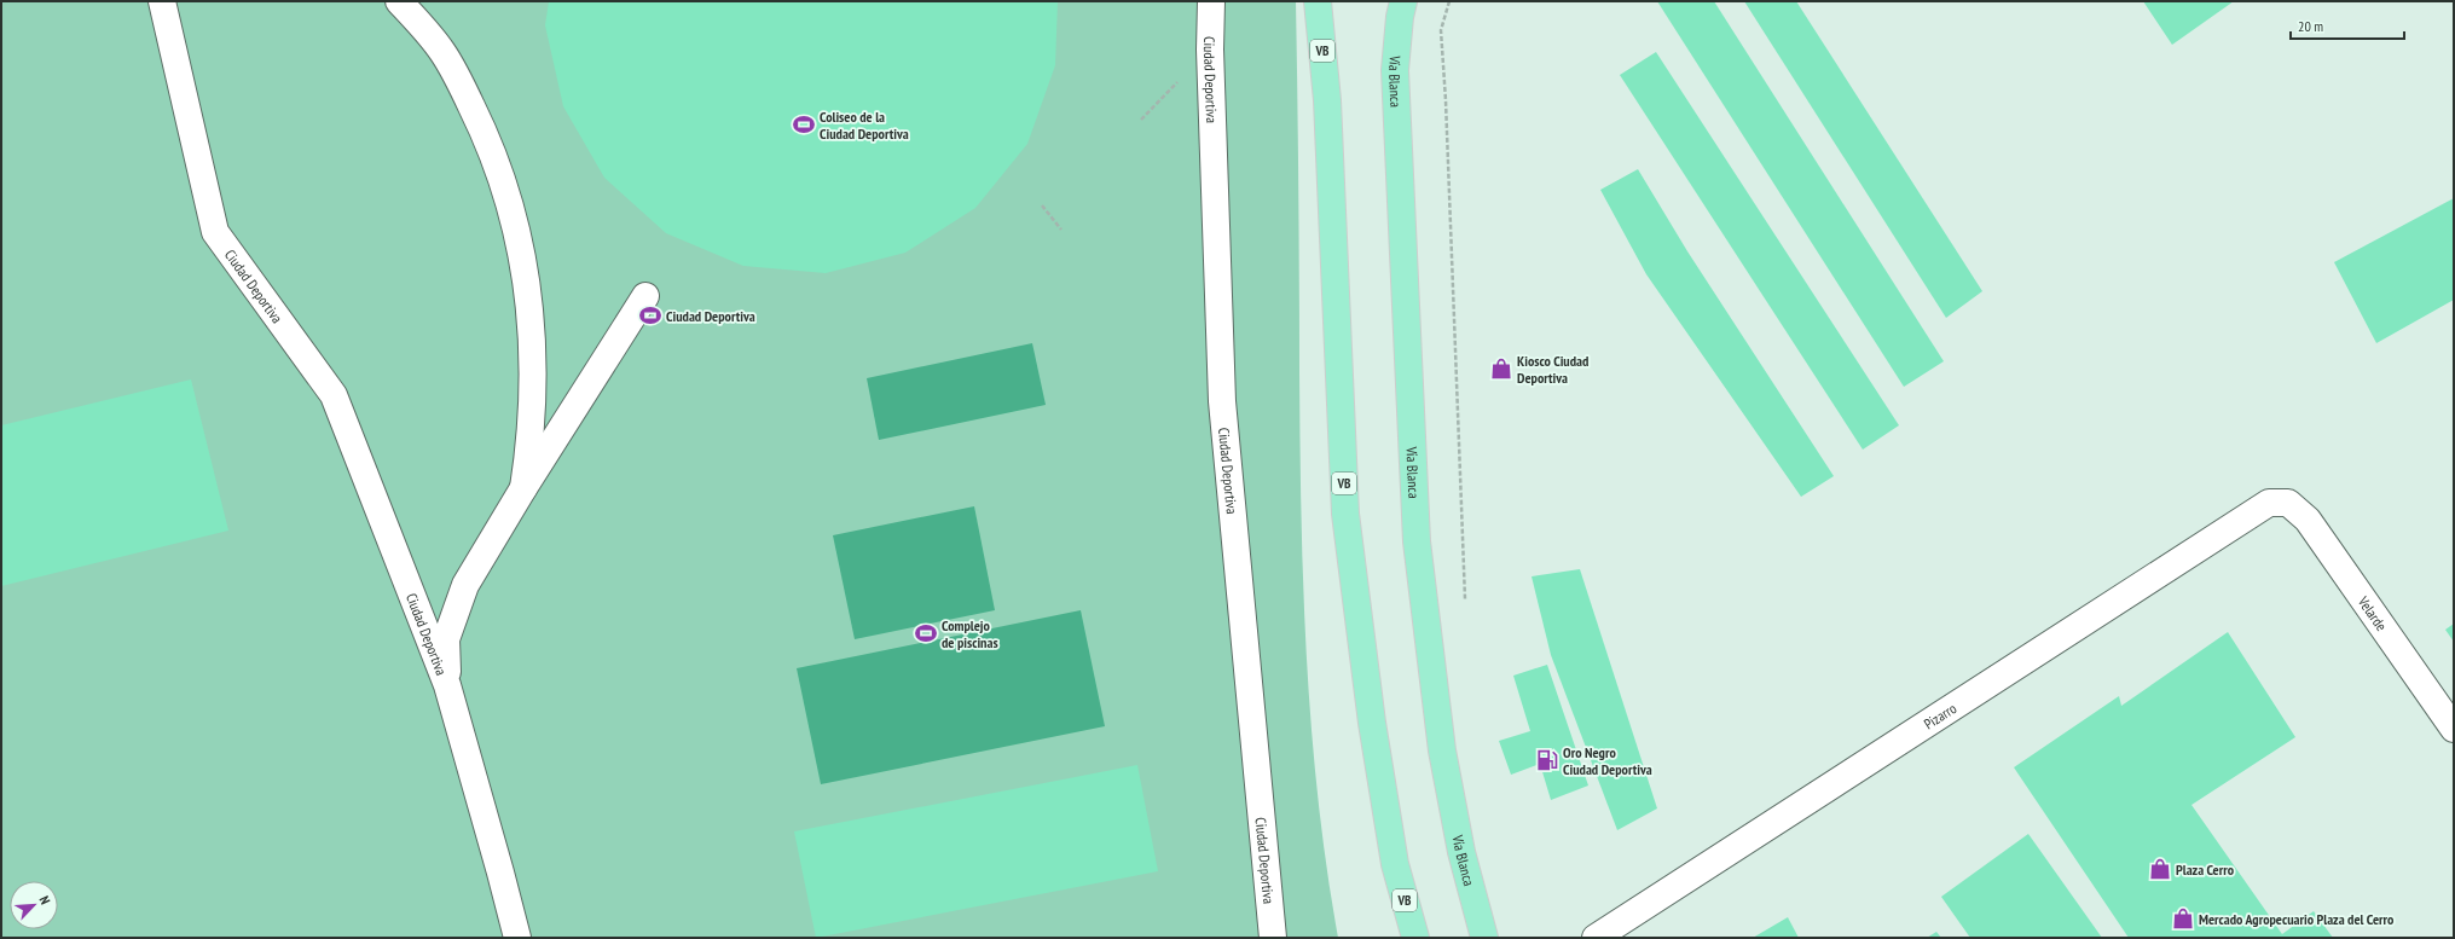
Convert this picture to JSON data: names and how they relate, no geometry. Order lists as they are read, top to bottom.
{
  "streets": {
    "main road": ["VB", "Vía Blanca"],
    "street": ["Ciudad Deportiva", "Velarde", "Pizarro"]
  },
  "crossings": [
    ["Velarde", "Pizarro"]
  ],
  "places": {
    "sports": ["Coliseo de la Ciudad Deportiva", "Ciudad Deportiva", "Complejo de piscinas"],
    "shop": ["Kiosco Ciudad Deportiva", "Plaza Cerro", "Mercado Agropecuario Plaza del Cerro"],
    "fuel station": ["Oro Negro Ciudad Deportiva"]
  },
  "scale_bar": "20 m",
  "north": "top right"
}
